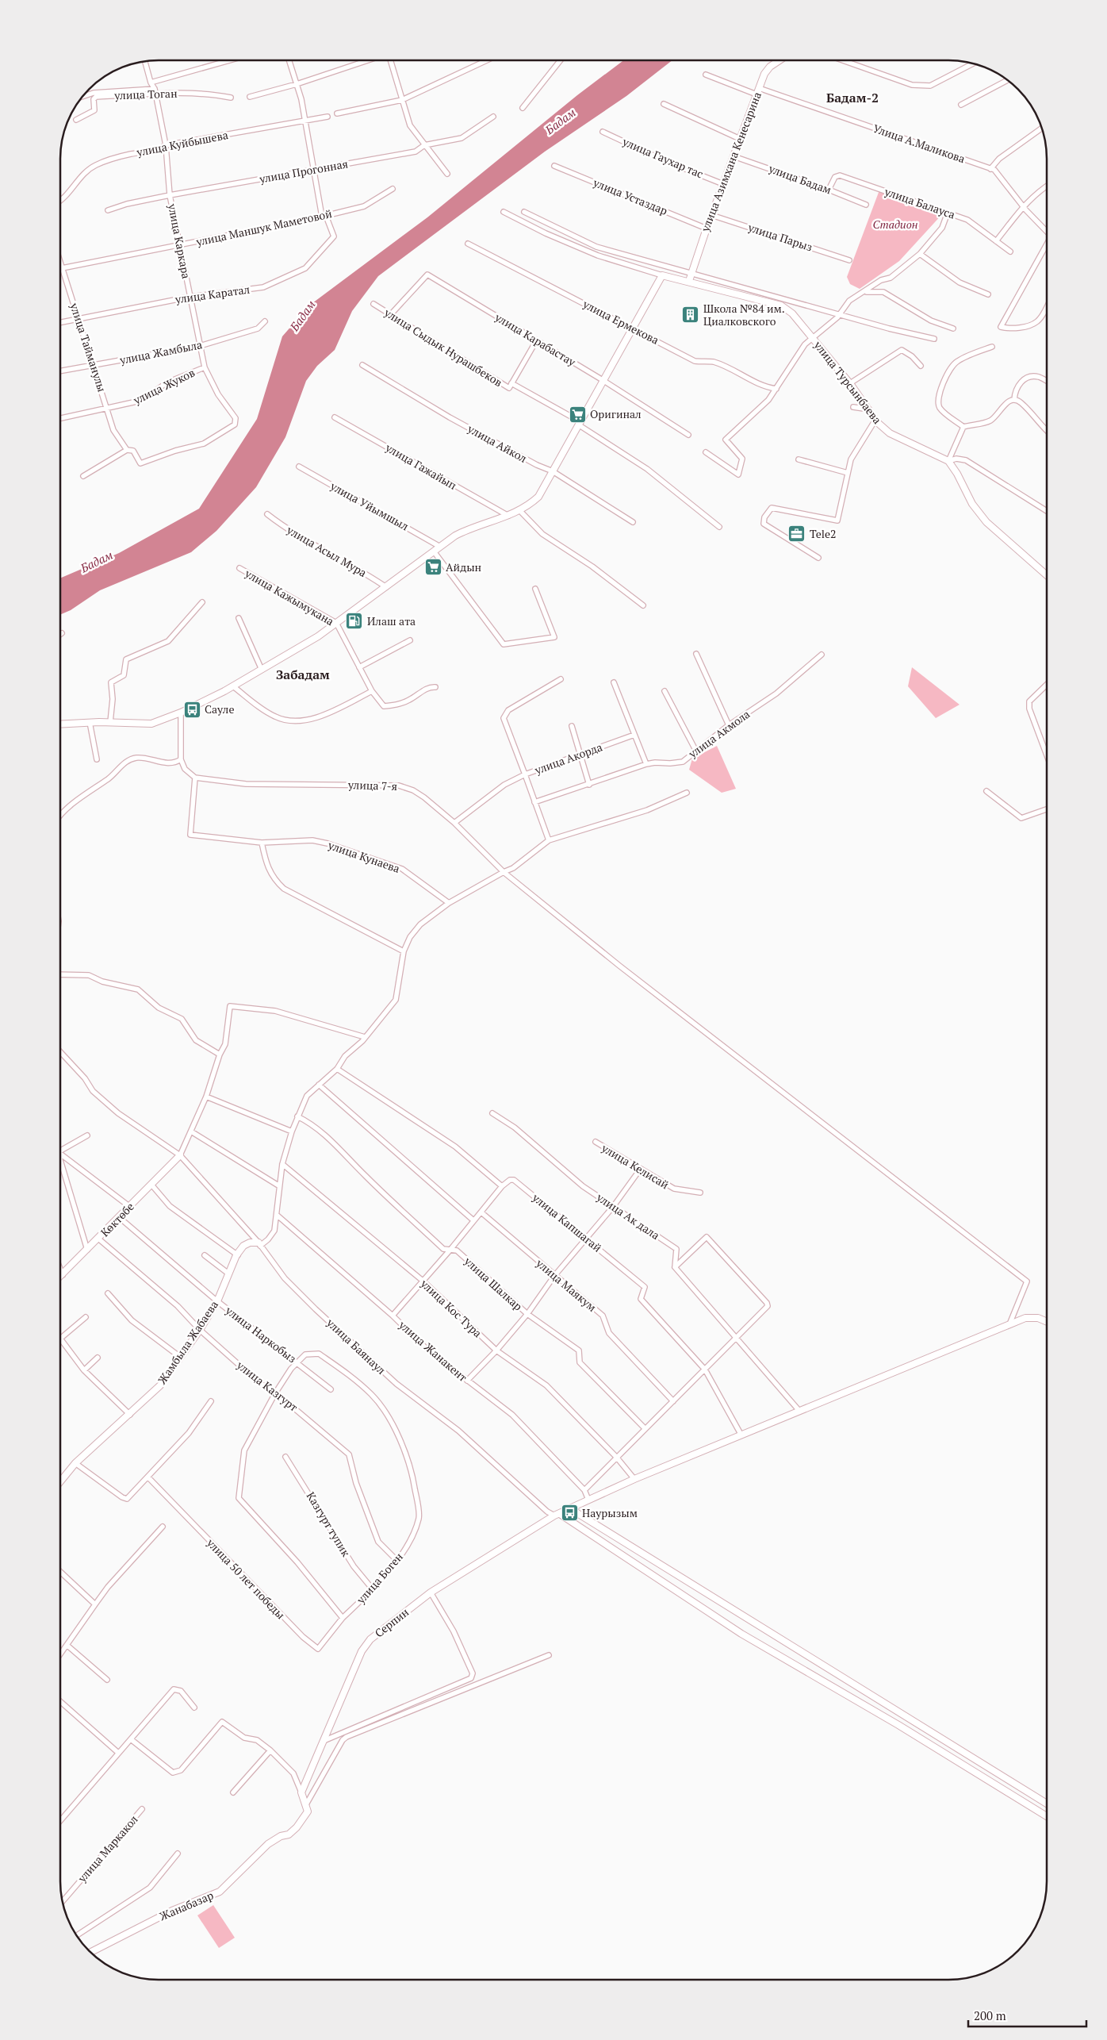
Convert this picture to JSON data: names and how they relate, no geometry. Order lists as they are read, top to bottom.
{
  "streets": {
    "street": [
      "улица Тоган",
      "улица Куйбышева",
      "Улица А.Маликова",
      "улица Гаухар тас",
      "улица Азимхана Кенесарина",
      "улица Прогонная",
      "улица Бадам",
      "улица Устаздар",
      "улица Балауса",
      "улица Маншук Маметовой",
      "улица Парыз",
      "улица Каркара",
      "улица Каратал",
      "улица Ермекова",
      "улица Карабастау",
      "улица Тайманулы",
      "улица Сыдык Нурашбеков",
      "улица Жамбыла",
      "улица Турсынбаева",
      "улица Жуков",
      "улица Айкол",
      "улица Гажайып",
      "улица Уйымшыл",
      "улица Асыл Мура",
      "улица Кажымукана",
      "улица Акмола",
      "улица Акорда",
      "улица 7-я",
      "улица Кунаева",
      "улица Келисай",
      "улица Ак дала",
      "Көктөбе",
      "улица Капшагай",
      "улица Шалкар",
      "улица Маякум",
      "улица Кос Тура",
      "улица Наркобыз",
      "Жамбыла Жабаева",
      "улица Баянаул",
      "улица Жанакент",
      "улица Казгурт",
      "Казгурт тупик",
      "улица Боген",
      "улица 50 лет победы",
      "Серпин",
      "улица Маркакол",
      "Жанабазар"
    ]
  },
  "crossings": [
    ["улица Тоган", "улица Каркара"],
    ["улица Куйбышева", "улица Каркара"],
    ["Улица А.Маликова", "улица Азимхана Кенесарина"],
    ["улица Гаухар тас", "улица Азимхана Кенесарина"],
    ["улица Азимхана Кенесарина", "улица Бадам"],
    ["улица Азимхана Кенесарина", "улица Устаздар"],
    ["улица Азимхана Кенесарина", "улица Парыз"],
    ["улица Азимхана Кенесарина", "улица Турсынбаева"],
    ["улица Прогонная", "улица Каркара"],
    ["улица Бадам", "улица Балауса"],
    ["улица Маншук Маметовой", "улица Каркара"],
    ["улица Маншук Маметовой", "улица Каратал"],
    ["улица Маншук Маметовой", "улица Тайманулы"],
    ["улица Каркара", "улица Каратал"],
    ["улица Каркара", "улица Тайманулы"],
    ["улица Каркара", "улица Жамбыла"],
    ["улица Каркара", "улица Жуков"],
    ["улица Каратал", "улица Тайманулы"],
    ["улица Карабастау", "улица Сыдык Нурашбеков"],
    ["улица Тайманулы", "улица Жамбыла"],
    ["улица Тайманулы", "улица Жуков"],
    ["улица Акмола", "улица Акорда"],
    ["улица 7-я", "улица Кунаева"],
    ["улица 7-я", "Серпин"],
    ["Көктөбе", "улица Наркобыз"],
    ["Көктөбе", "улица Баянаул"],
    ["Көктөбе", "улица Казгурт"],
    ["улица Капшагай", "Серпин"],
    ["улица Кос Тура", "Серпин"],
    ["улица Наркобыз", "Жамбыла Жабаева"],
    ["улица Наркобыз", "улица Боген"],
    ["Жамбыла Жабаева", "улица Баянаул"],
    ["Жамбыла Жабаева", "улица Казгурт"],
    ["улица Баянаул", "Серпин"],
    ["улица Казгурт", "улица Боген"],
    ["Казгурт тупик", "улица Боген"],
    ["улица Боген", "улица 50 лет победы"]
  ],
  "districts": ["Бадам-2", "Забадам"],
  "water": ["Бадам"],
  "parks": ["Стадион"],
  "places": {
    "building": ["Школа №84 им. Циалковского"],
    "supermarket": ["Оригинал", "Айдын"],
    "office": ["Tele2"],
    "fuel station": ["Илаш ата"],
    "bus stop": ["Сауле", "Наурызым"]
  },
  "scale_bar": "200 m"
}
